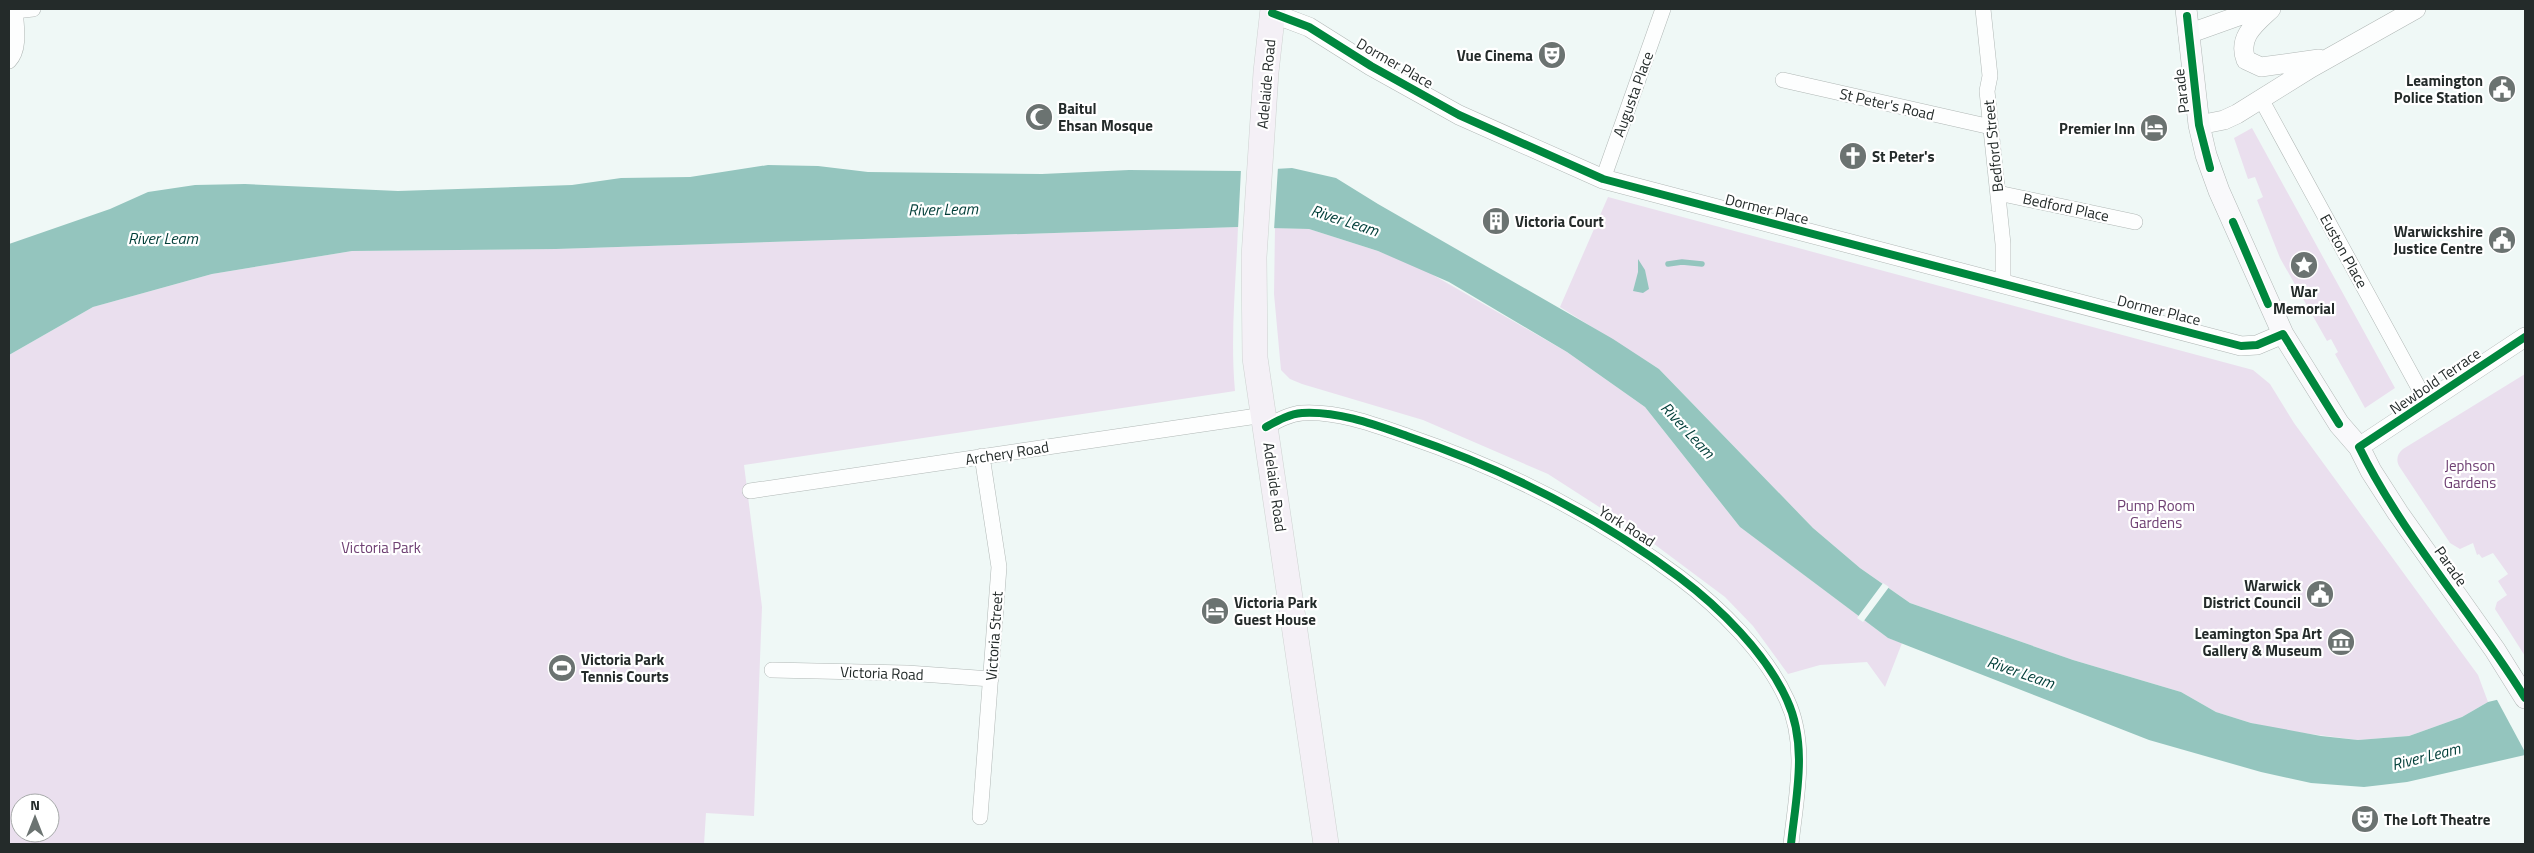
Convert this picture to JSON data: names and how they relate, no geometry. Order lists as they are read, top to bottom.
{
  "streets": {
    "highway": ["Adelaide Road"],
    "main road": ["Parade"],
    "street": [
      "Dormer Place",
      "Augusta Place",
      "St Peter's Road",
      "Bedford Street",
      "Bedford Place",
      "Euston Place",
      "Newbold Terrace",
      "Archery Road",
      "York Road",
      "Victoria Street",
      "Victoria Road"
    ]
  },
  "crossings": [
    ["Dormer Place", "Adelaide Road"],
    ["Dormer Place", "Parade"],
    ["Dormer Place", "Augusta Place"],
    ["Dormer Place", "Bedford Street"],
    ["Adelaide Road", "Archery Road"],
    ["Adelaide Road", "York Road"],
    ["Parade", "Newbold Terrace"],
    ["St Peter's Road", "Bedford Street"],
    ["Bedford Street", "Bedford Place"],
    ["Euston Place", "Newbold Terrace"],
    ["Archery Road", "York Road"],
    ["Archery Road", "Victoria Street"],
    ["Victoria Street", "Victoria Road"]
  ],
  "water": ["River Leam"],
  "parks": ["Jephson Gardens", "Pump Room Gardens", "Victoria Park"],
  "places": {
    "theatre": ["Vue Cinema", "The Loft Theatre"],
    "public building": ["Leamington Police Station", "Warwickshire Justice Centre", "Warwick District Council"],
    "mosque": ["Baitul Ehsan Mosque"],
    "hotel": ["Premier Inn", "Victoria Park Guest House"],
    "church": ["St Peter's"],
    "building": ["Victoria Court"],
    "place": ["War Memorial"],
    "museum": ["Leamington Spa Art Gallery & Museum"],
    "sports": ["Victoria Park Tennis Courts"]
  },
  "north": "top"
}
